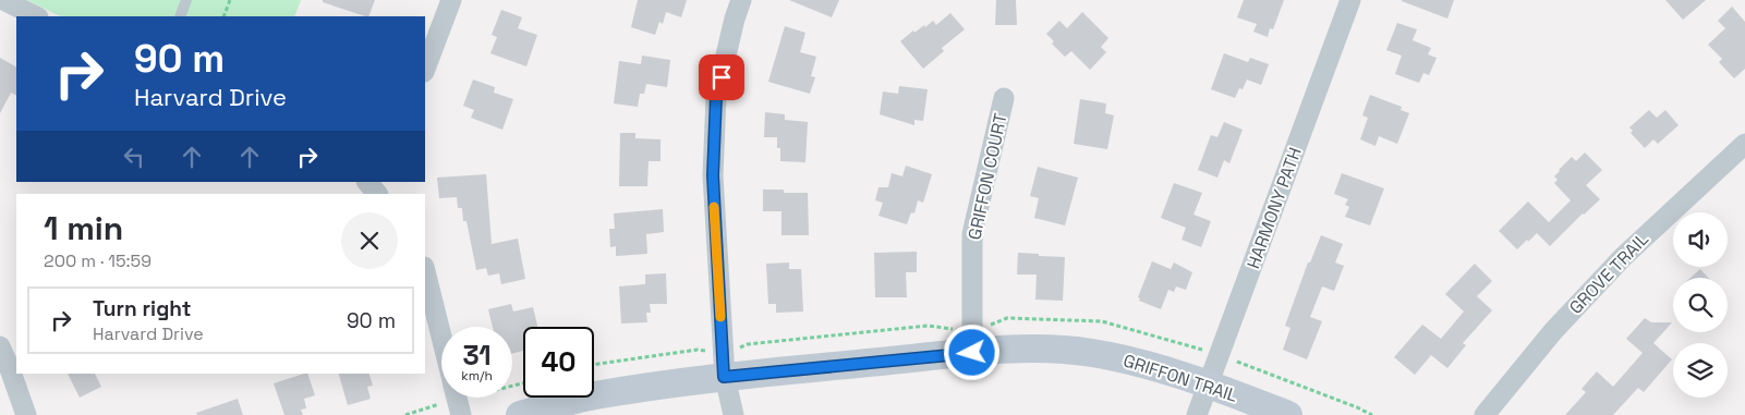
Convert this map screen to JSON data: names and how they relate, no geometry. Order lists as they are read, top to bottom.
{
  "streets": {
    "street": [
      "GRIFFON COURT",
      "HARMONY PATH",
      "GROVE TRAIL",
      "GRIFFON TRAIL"
    ]
  },
  "crossings": [
    ["GRIFFON COURT", "GRIFFON TRAIL"],
    ["HARMONY PATH", "GRIFFON TRAIL"]
  ],
  "page": {
    "turn": ["90 m", "Harvard Drive"],
    "heading": ["1 min", "200 m · 15:59"],
    "list": [
      {
        "name": "Turn right",
        "note": "Harvard Drive",
        "value": "90 m"
      }
    ],
    "speed": "31 km/h",
    "limit": "40"
  }
}
